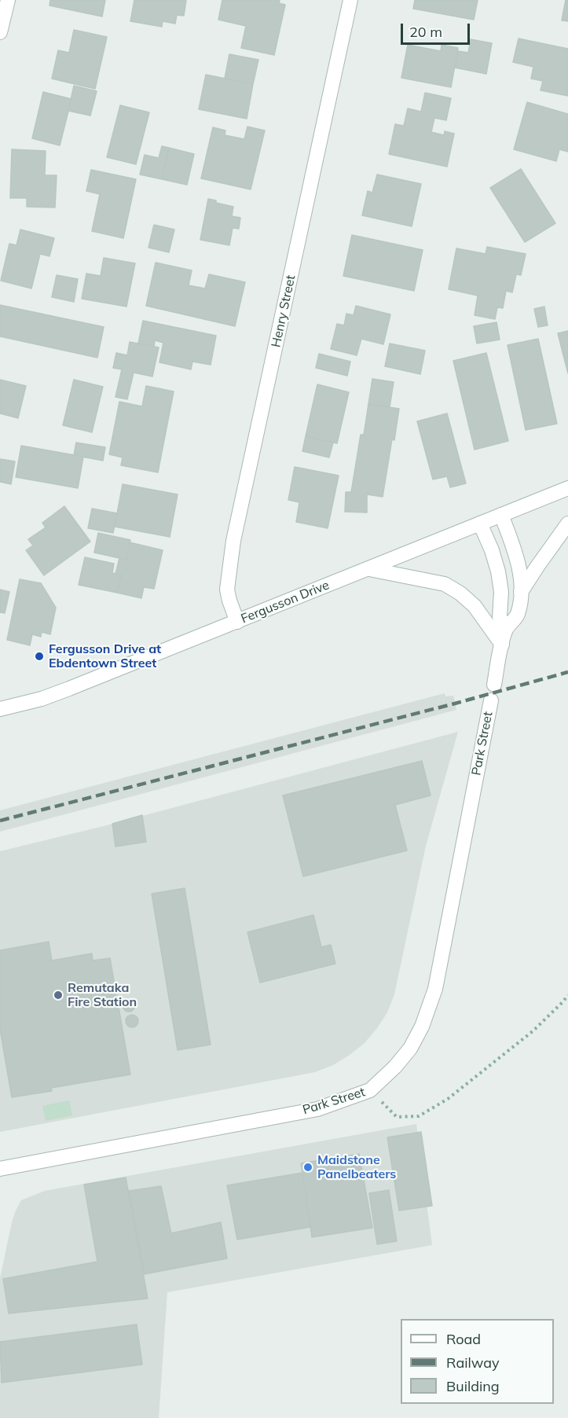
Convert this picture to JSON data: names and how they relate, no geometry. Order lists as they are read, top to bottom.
{
  "streets": {
    "street": ["Henry Street", "Fergusson Drive", "Park Street"]
  },
  "crossings": [
    ["Henry Street", "Fergusson Drive"]
  ],
  "places": ["Fergusson Drive at Ebdentown Street", "Remutaka Fire Station", "Maidstone Panelbeaters"],
  "legend": ["Road", "Railway", "Building"],
  "scale_bar": "20 m"
}
